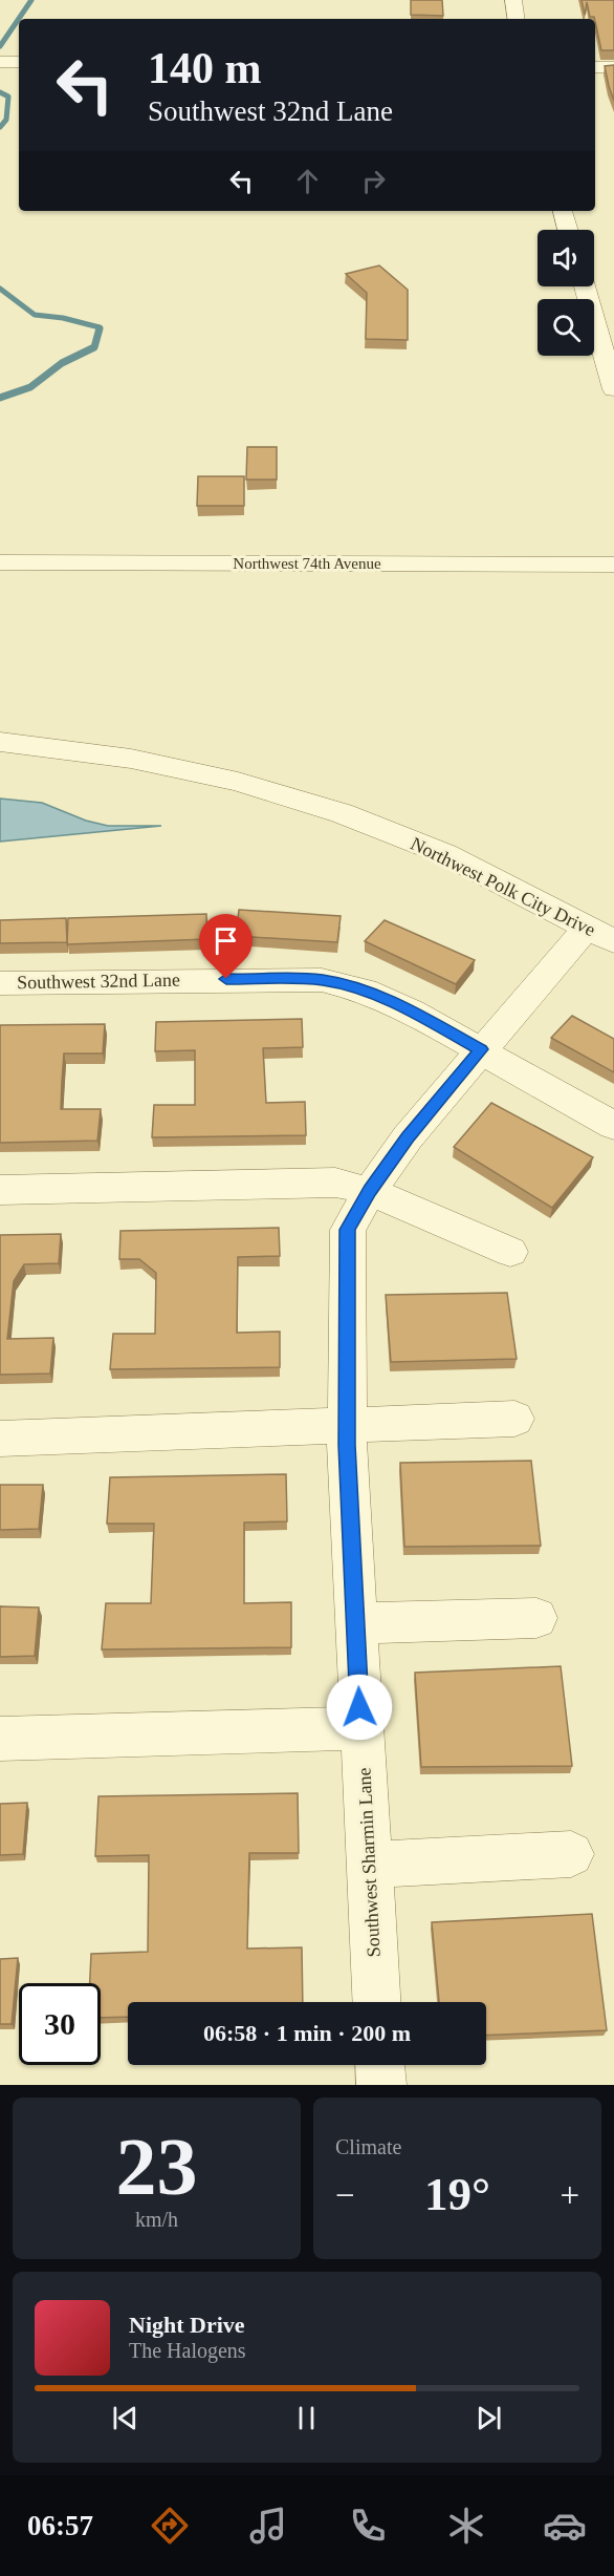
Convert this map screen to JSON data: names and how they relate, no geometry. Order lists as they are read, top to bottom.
{
  "streets": {
    "street": [
      "Northwest 74th Avenue",
      "Northwest Polk City Drive",
      "Southwest 32nd Lane",
      "Southwest Sharmin Lane"
    ]
  },
  "crossings": [
    ["Northwest Polk City Drive", "Southwest Sharmin Lane"],
    ["Southwest 32nd Lane", "Southwest Sharmin Lane"]
  ],
  "page": {
    "turn": ["140 m", "Southwest 32nd Lane"],
    "limit": "30",
    "trip": "06:58 · 1 min · 200 m",
    "tile": [
      ["23", "km/h"],
      "Climate"
    ],
    "heat": ["−", "19°", "+"],
    "song": ["Night Drive", "The Halogens"],
    "tabs": "06:57"
  }
}
